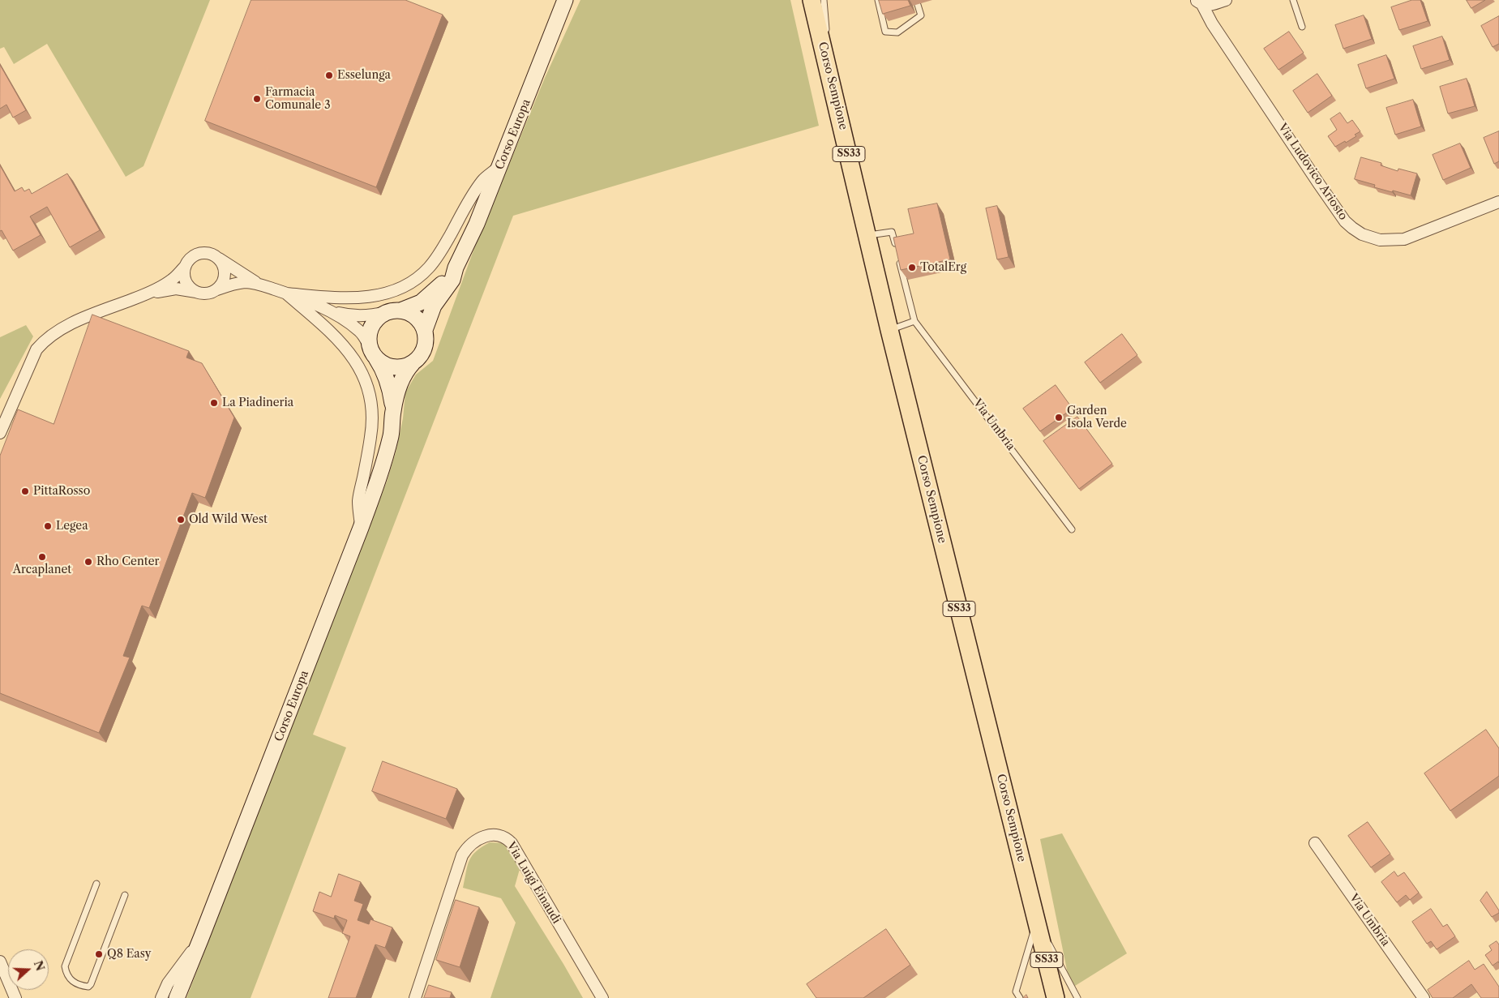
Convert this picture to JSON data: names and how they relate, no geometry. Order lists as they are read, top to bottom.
{
  "streets": {
    "main road": ["Corso Sempione", "Corso Europa", "SS33"],
    "street": ["Via Ludovico Ariosto", "Via Umbria", "Via Luigi Einaudi"]
  },
  "places": [
    "Esselunga",
    "Farmacia Comunale 3",
    "TotalErg",
    "La Piadineria",
    "Garden Isola Verde",
    "PittaRosso",
    "Old Wild West",
    "Legea",
    "Arcaplanet",
    "Rho Center",
    "Q8 Easy"
  ],
  "north": "right"
}
